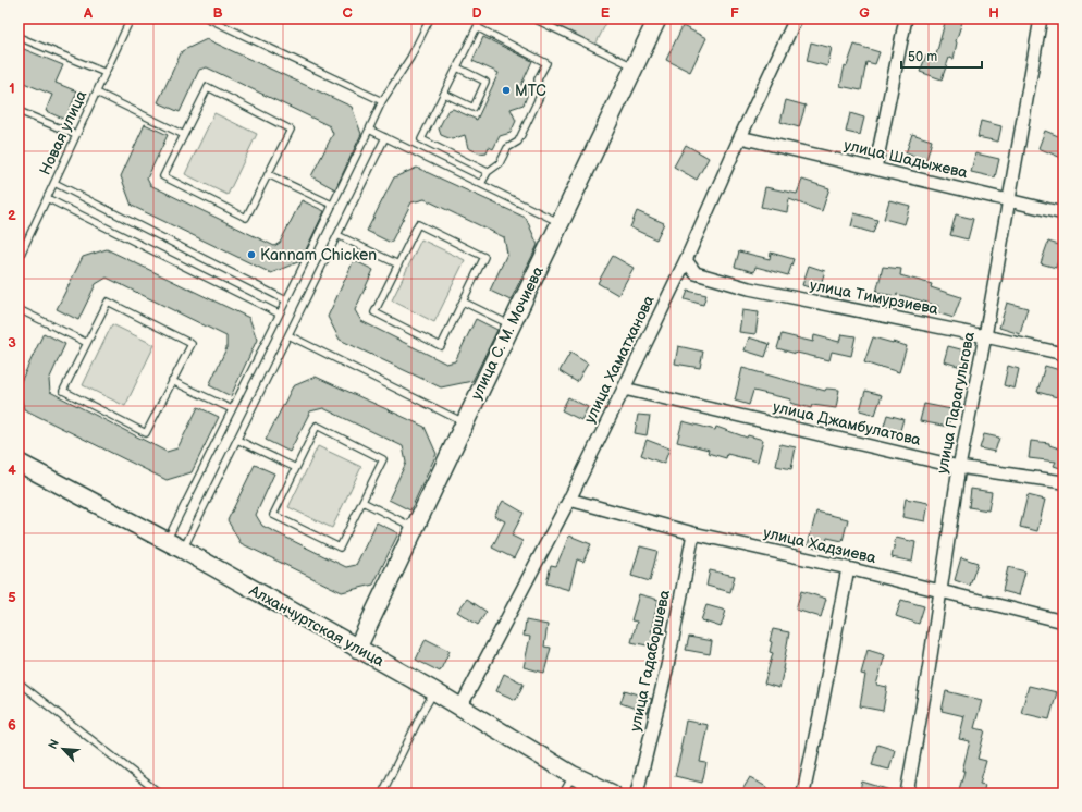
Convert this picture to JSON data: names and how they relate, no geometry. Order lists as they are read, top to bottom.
{
  "streets": {
    "street": [
      "улица Шадыжева",
      "улица Тимурзиева",
      "улица С. М. Мочиева",
      "улица Хаматханова",
      "улица Парагульгова",
      "улица Джамбулатова",
      "улица Хадзиева",
      "Алханчуртская улица",
      "улица Гадаборшева"
    ],
    "lane": ["Новая улица"]
  },
  "crossings": [
    ["улица Шадыжева", "улица Хаматханова"],
    ["улица Шадыжева", "улица Парагульгова"],
    ["улица Тимурзиева", "улица Хаматханова"],
    ["улица Тимурзиева", "улица Парагульгова"],
    ["улица С. М. Мочиева", "Алханчуртская улица"],
    ["улица Хаматханова", "улица Джамбулатова"],
    ["улица Хаматханова", "улица Хадзиева"],
    ["улица Хаматханова", "Алханчуртская улица"],
    ["улица Парагульгова", "улица Джамбулатова"],
    ["улица Парагульгова", "улица Хадзиева"],
    ["улица Хадзиева", "улица Гадаборшева"]
  ],
  "places": ["МТС", "Kannam Chicken"],
  "scale_bar": "50 m",
  "north": "top left",
  "grid": {
    "columns": [
      "A",
      "B",
      "C",
      "D",
      "E",
      "F",
      "G",
      "H"
    ],
    "rows": [
      "1",
      "2",
      "3",
      "4",
      "5",
      "6"
    ]
  }
}
